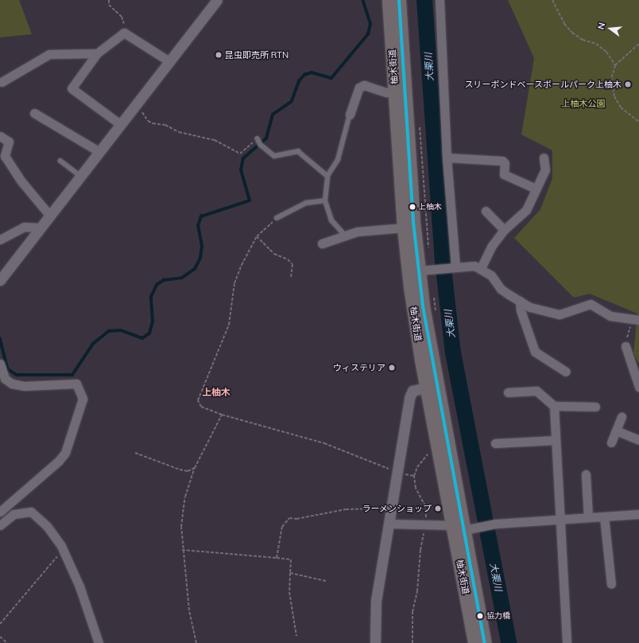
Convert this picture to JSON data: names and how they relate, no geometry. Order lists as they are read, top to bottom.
{
  "streets": {
    "main road": ["柚木街道"]
  },
  "districts": ["上柚木"],
  "water": ["大栗川"],
  "parks": ["上柚木公園"],
  "places": [
    "昆虫即売所 RTN",
    "スリーボンドベースボールパーク上柚木",
    "上柚木",
    "ウィステリア",
    "ラーメンショップ",
    "協力橋"
  ],
  "north": "left"
}
